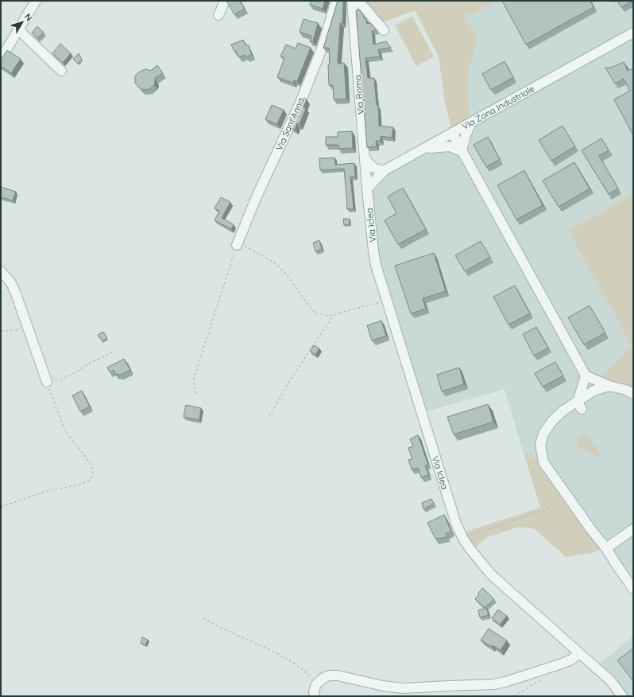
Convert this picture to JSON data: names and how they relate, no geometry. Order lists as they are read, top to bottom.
{
  "streets": {
    "street": [
      "Via Roma",
      "Via Zona Industriale",
      "Via Sant'Anna",
      "Via Iclea"
    ]
  },
  "crossings": [
    ["Via Roma", "Via Zona Industriale"],
    ["Via Roma", "Via Iclea"],
    ["Via Zona Industriale", "Via Iclea"]
  ],
  "north": "top right"
}
